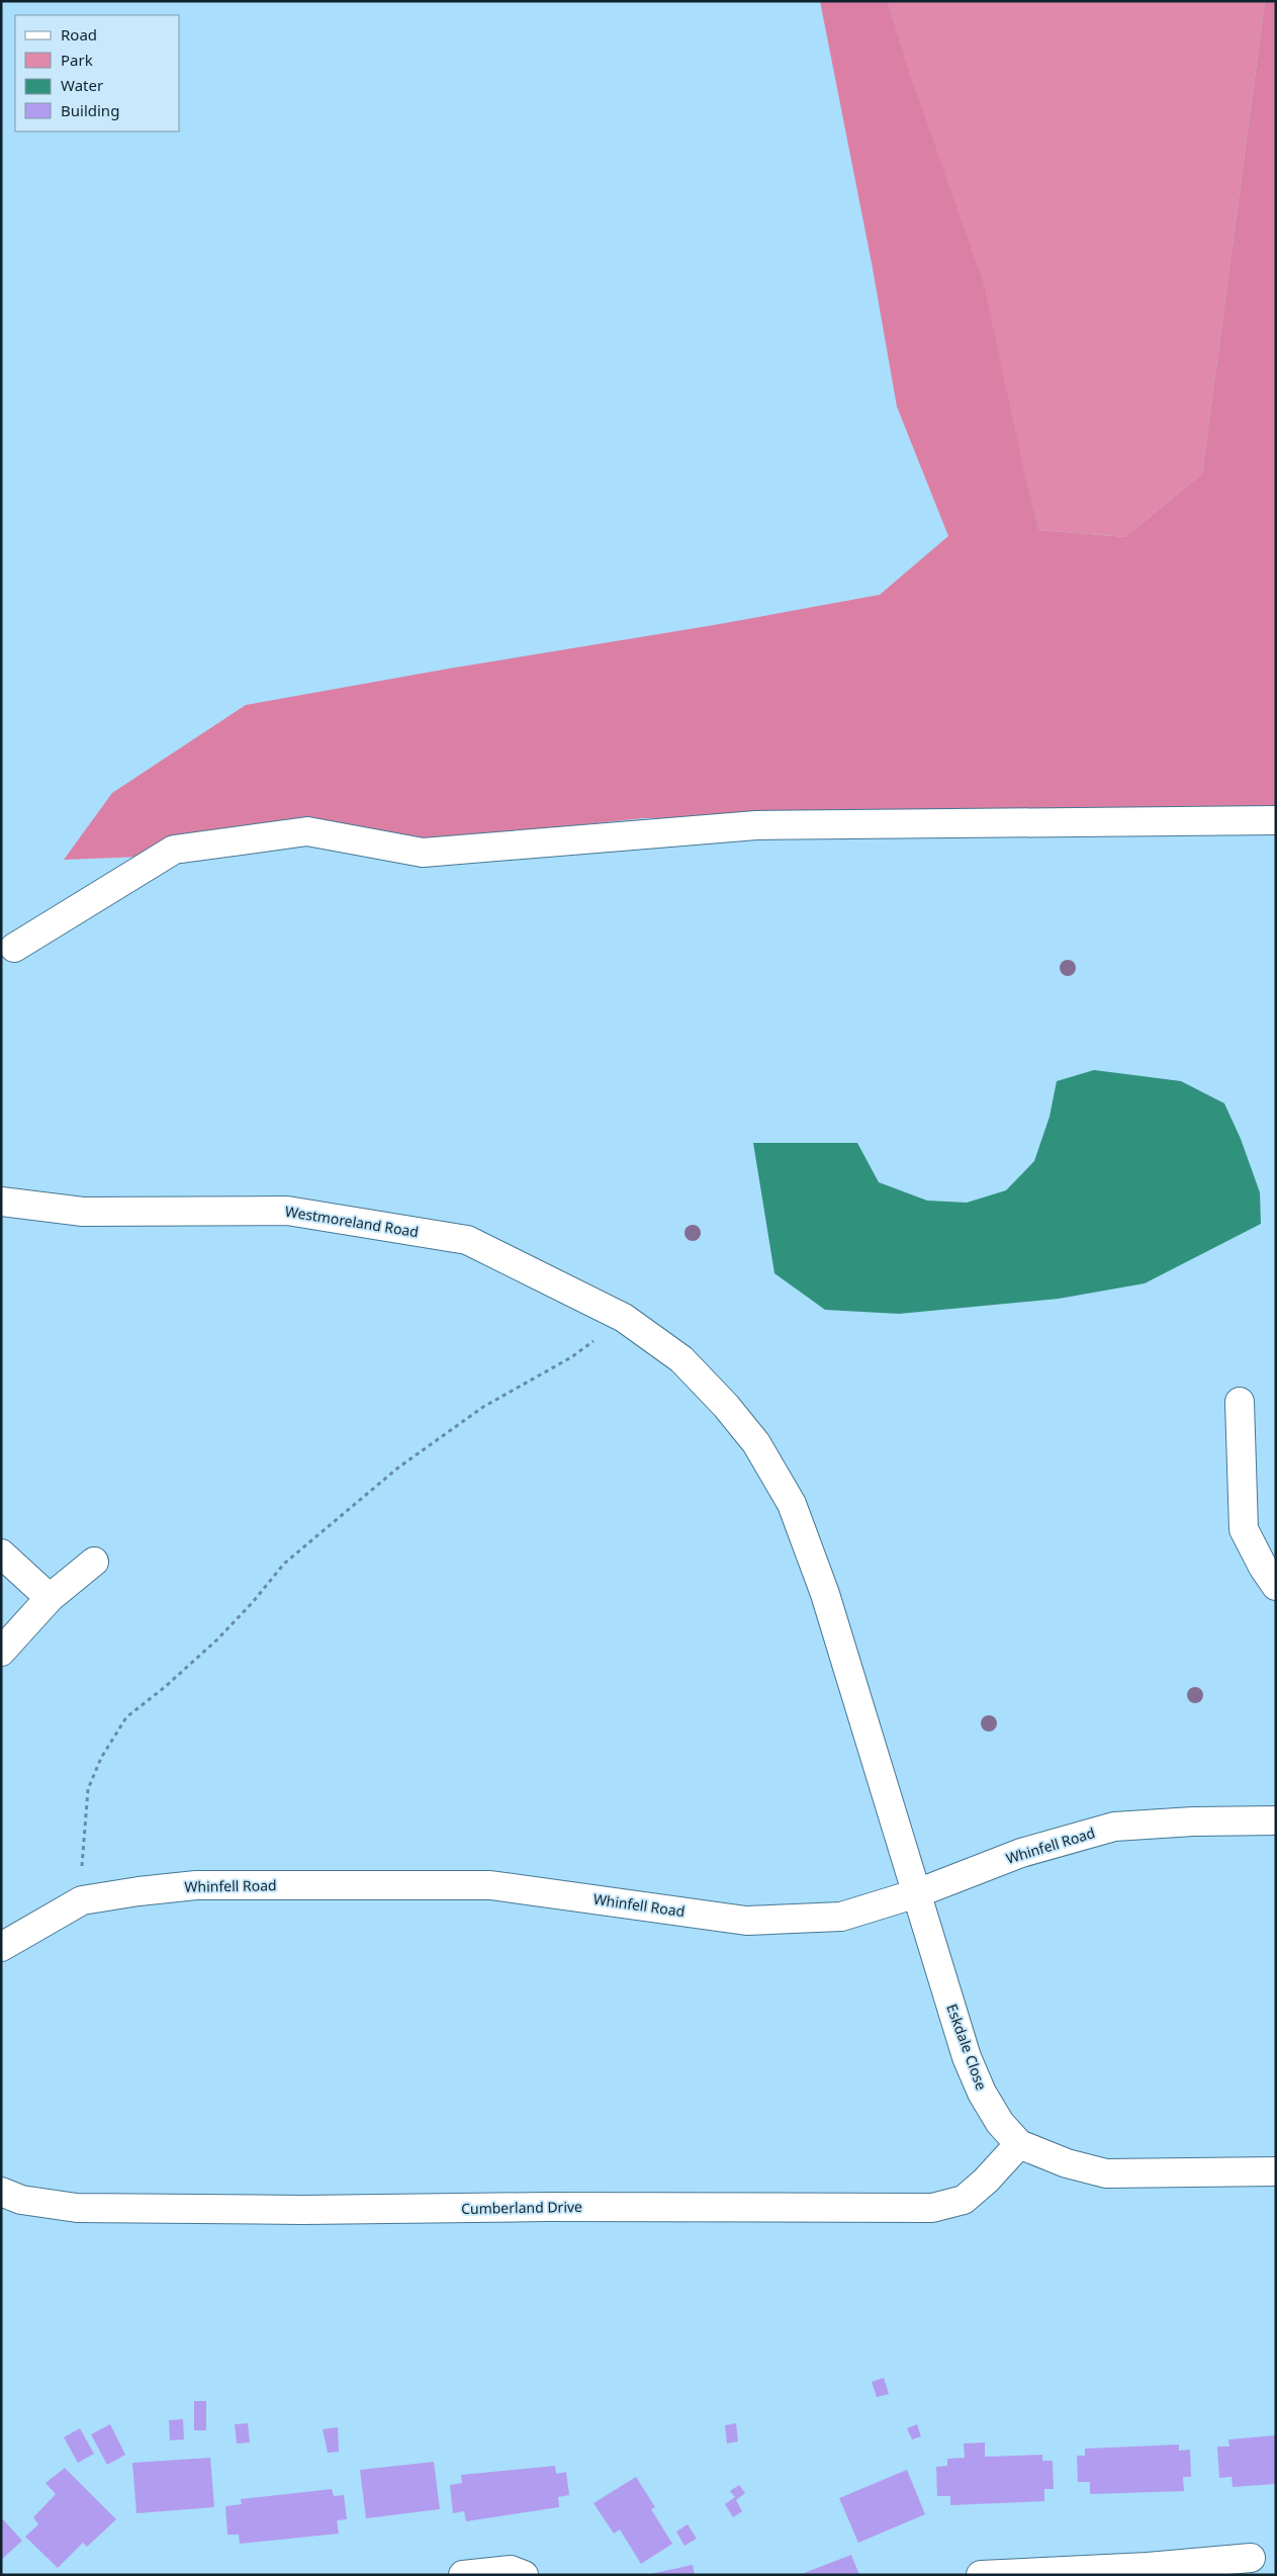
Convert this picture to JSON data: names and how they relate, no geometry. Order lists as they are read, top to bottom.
{
  "streets": {
    "street": [
      "Westmoreland Road",
      "Whinfell Road",
      "Eskdale Close",
      "Cumberland Drive"
    ]
  },
  "crossings": [
    ["Westmoreland Road", "Whinfell Road"],
    ["Westmoreland Road", "Eskdale Close"],
    ["Whinfell Road", "Eskdale Close"],
    ["Eskdale Close", "Cumberland Drive"]
  ],
  "legend": [
    "Road",
    "Park",
    "Water",
    "Building"
  ]
}
